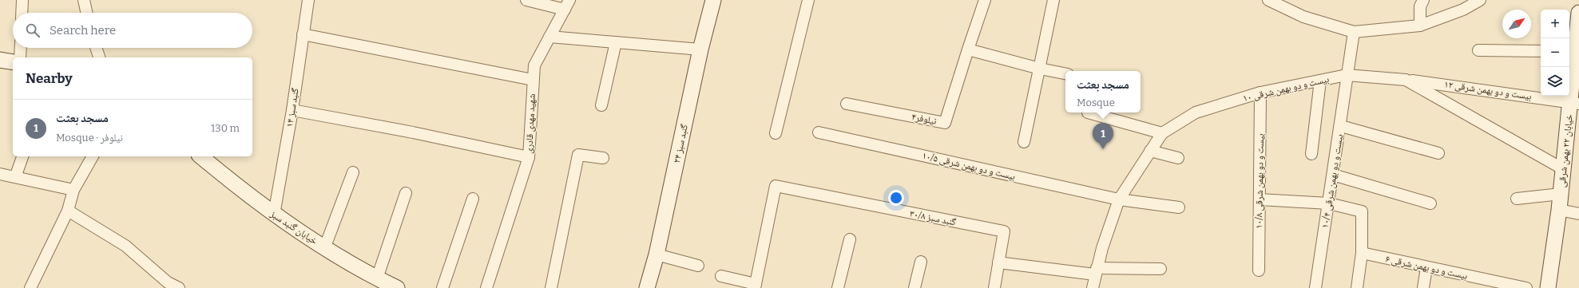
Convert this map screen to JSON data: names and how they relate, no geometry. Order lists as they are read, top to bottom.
{
  "streets": {
    "main road": ["گنبد سبز ۲۴", "خیابان ۲۲ بهمن شرقی", "خیابان گنبد سبز"],
    "street": [
      "بیست و دو بهمن شرقی ۱۰",
      "بیست و دو بهمن شرقی ۱۲",
      "گنبد سبز ۱۴",
      "نیلوفر۴",
      "شهید مهدی قادری",
      "بیست و دو بهمن شرقی ۱۰/۵",
      "بیست و دو بهمن شرقی ۱۰/۸",
      "بیست و دو بهمن شرقی ۱۰/۴",
      "گنبد سبز ۳۰/۸",
      "بیست و دو بهمن شرقی ۶"
    ]
  },
  "crossings": [
    ["بیست و دو بهمن شرقی ۱۰", "بیست و دو بهمن شرقی ۱۲"],
    ["بیست و دو بهمن شرقی ۱۰", "خیابان ۲۲ بهمن شرقی"],
    ["بیست و دو بهمن شرقی ۱۰", "بیست و دو بهمن شرقی ۱۰/۵"],
    ["بیست و دو بهمن شرقی ۱۰", "بیست و دو بهمن شرقی ۱۰/۸"],
    ["بیست و دو بهمن شرقی ۱۰", "بیست و دو بهمن شرقی ۱۰/۴"],
    ["بیست و دو بهمن شرقی ۱۲", "خیابان ۲۲ بهمن شرقی"],
    ["گنبد سبز ۱۴", "خیابان گنبد سبز"]
  ],
  "north": "top right",
  "page": {
    "map_buttons": ["+", "−"],
    "search": "Search here",
    "heading": "Nearby",
    "popup": ["مسجد بعثت", "Mosque"],
    "list": [
      {
        "mark": "1",
        "name": "مسجد بعثت",
        "note": "Mosque · نیلوفر",
        "value": "130 m"
      }
    ],
    "pins": "1"
  }
}
